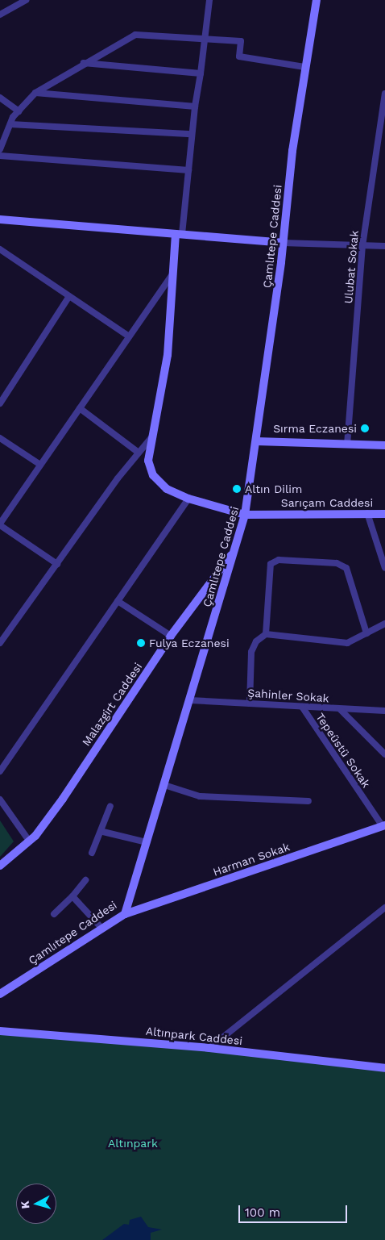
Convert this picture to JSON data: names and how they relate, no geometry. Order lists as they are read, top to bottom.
{
  "streets": {
    "street": [
      "Çamlıtepe Caddesi",
      "Ulubat Sokak",
      "Sarıçam Caddesi",
      "Şahinler Sokak",
      "Malazgirt Caddesi",
      "Tepeüstü Sokak",
      "Harman Sokak",
      "Altınpark Caddesi"
    ]
  },
  "crossings": [
    ["Çamlıtepe Caddesi", "Sarıçam Caddesi"],
    ["Çamlıtepe Caddesi", "Şahinler Sokak"],
    ["Çamlıtepe Caddesi", "Malazgirt Caddesi"],
    ["Çamlıtepe Caddesi", "Harman Sokak"],
    ["Şahinler Sokak", "Tepeüstü Sokak"],
    ["Tepeüstü Sokak", "Harman Sokak"]
  ],
  "parks": ["Altınpark"],
  "places": ["Sırma Eczanesi", "Altın Dilim", "Fulya Eczanesi"],
  "scale_bar": "100 m",
  "north": "left"
}
